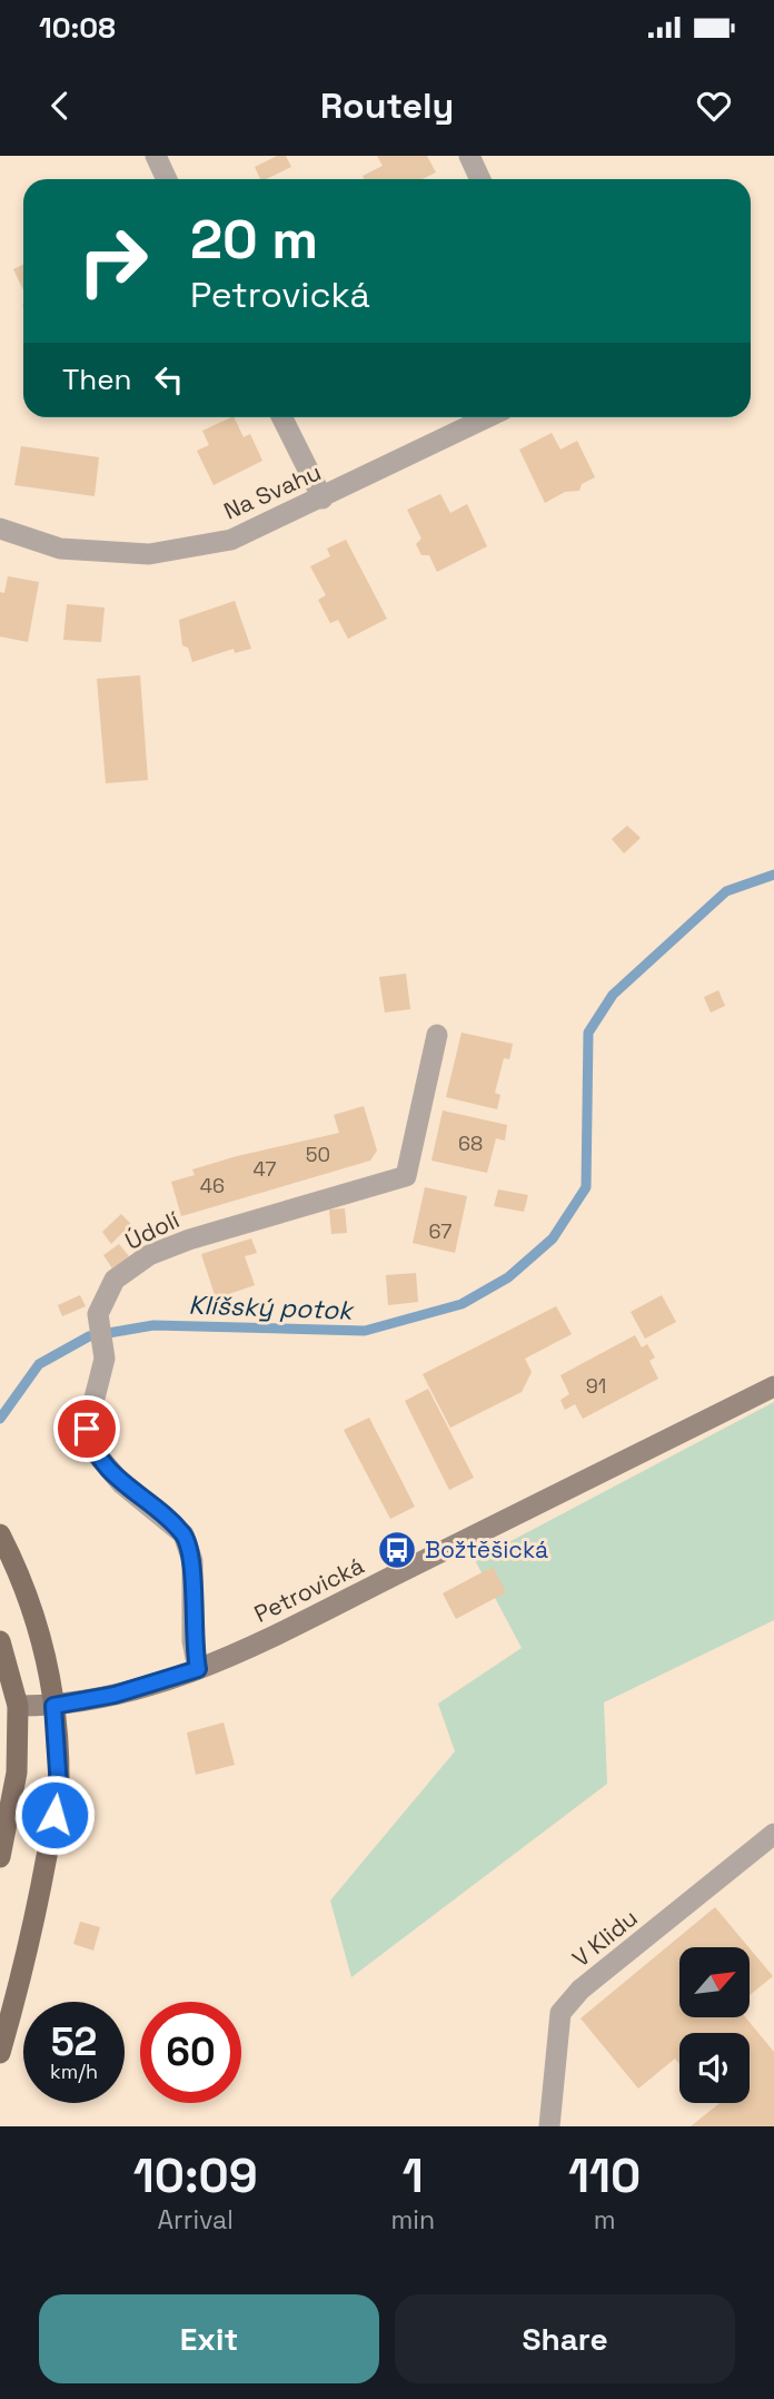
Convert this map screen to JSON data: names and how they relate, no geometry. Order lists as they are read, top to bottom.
{
  "streets": {
    "main road": ["Petrovická"],
    "street": ["Na Svahu", "Údolí", "V Klidu"]
  },
  "crossings": [
    ["Údolí", "Petrovická"]
  ],
  "water": ["Klíšský potok"],
  "places": {
    "bus stop": ["Božtěšická"]
  },
  "house_numbers": [
    "68",
    "50",
    "47",
    "46",
    "67",
    "91"
  ],
  "north": "top right",
  "page": {
    "status": "10:08",
    "header": "Routely",
    "turn": ["20 m", "Petrovická"],
    "then": "Then",
    "speed": "52 km/h",
    "limit": "60",
    "eta": [
      "10:09",
      "Arrival",
      "1",
      "min",
      "110",
      "m"
    ],
    "buttons": ["Exit", "Share"]
  }
}
